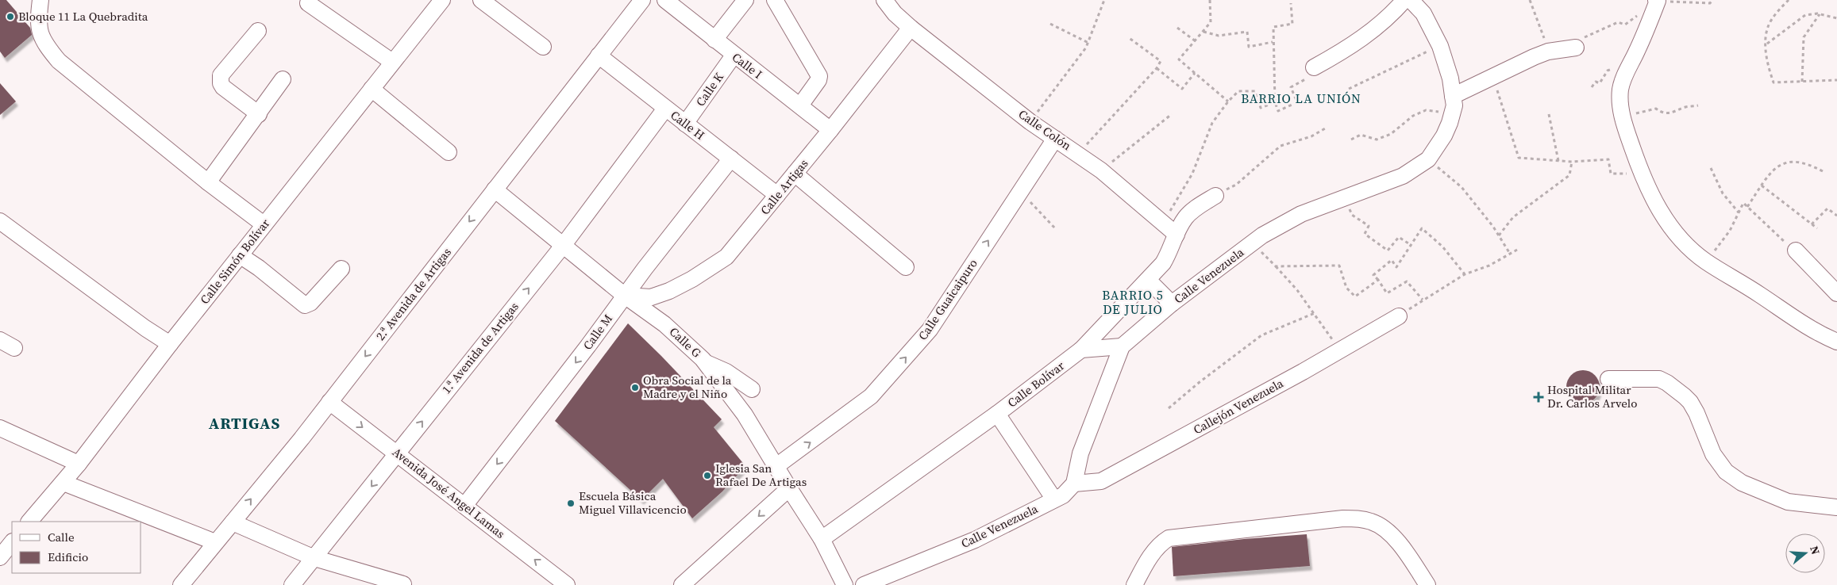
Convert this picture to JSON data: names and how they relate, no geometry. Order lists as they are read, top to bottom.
{
  "streets": {
    "street": [
      "Calle I",
      "Calle K",
      "Calle H",
      "Calle Colón",
      "Calle Artigas",
      "Calle Simón Bolívar",
      "Calle Venezuela",
      "2.ª Avenida de Artigas",
      "Calle Guaicaipuro",
      "Calle M",
      "Calle G",
      "1.ª Avenida de Artigas",
      "Calle Bolívar",
      "Callejón Venezuela",
      "Avenida José Angel Lamas"
    ]
  },
  "crossings": [
    ["Calle I", "Calle K"],
    ["Calle I", "Calle Artigas"],
    ["Calle K", "Calle H"],
    ["Calle H", "Calle Artigas"],
    ["Calle H", "2.ª Avenida de Artigas"],
    ["Calle H", "Calle M"],
    ["Calle H", "1.ª Avenida de Artigas"],
    ["Calle Colón", "Calle Artigas"],
    ["Calle Colón", "Calle Guaicaipuro"],
    ["Calle Colón", "Calle Bolívar"],
    ["Calle Artigas", "Calle M"],
    ["Calle Artigas", "Calle G"],
    ["Calle Venezuela", "Callejón Venezuela"],
    ["2.ª Avenida de Artigas", "Calle G"],
    ["2.ª Avenida de Artigas", "Avenida José Angel Lamas"],
    ["Calle Guaicaipuro", "Calle G"],
    ["Calle M", "Calle G"],
    ["Calle M", "Avenida José Angel Lamas"],
    ["Calle G", "1.ª Avenida de Artigas"],
    ["Calle G", "Calle Bolívar"],
    ["1.ª Avenida de Artigas", "Avenida José Angel Lamas"]
  ],
  "one_way": ["Calle Guaicaipuro", "Calle M"],
  "districts": ["BARRIO LA UNIÓN", "BARRIO 5 DE JULIO", "ARTIGAS"],
  "places": {
    "other": [
      "Bloque 11 La Quebradita",
      "Obra Social de la Madre y el Niño",
      "Iglesia San Rafael De Artigas",
      "Escuela Básica Miguel Villavicencio"
    ],
    "health": ["Hospital Militar Dr. Carlos Arvelo"]
  },
  "legend": ["Calle", "Edificio"],
  "north": "right"
}
